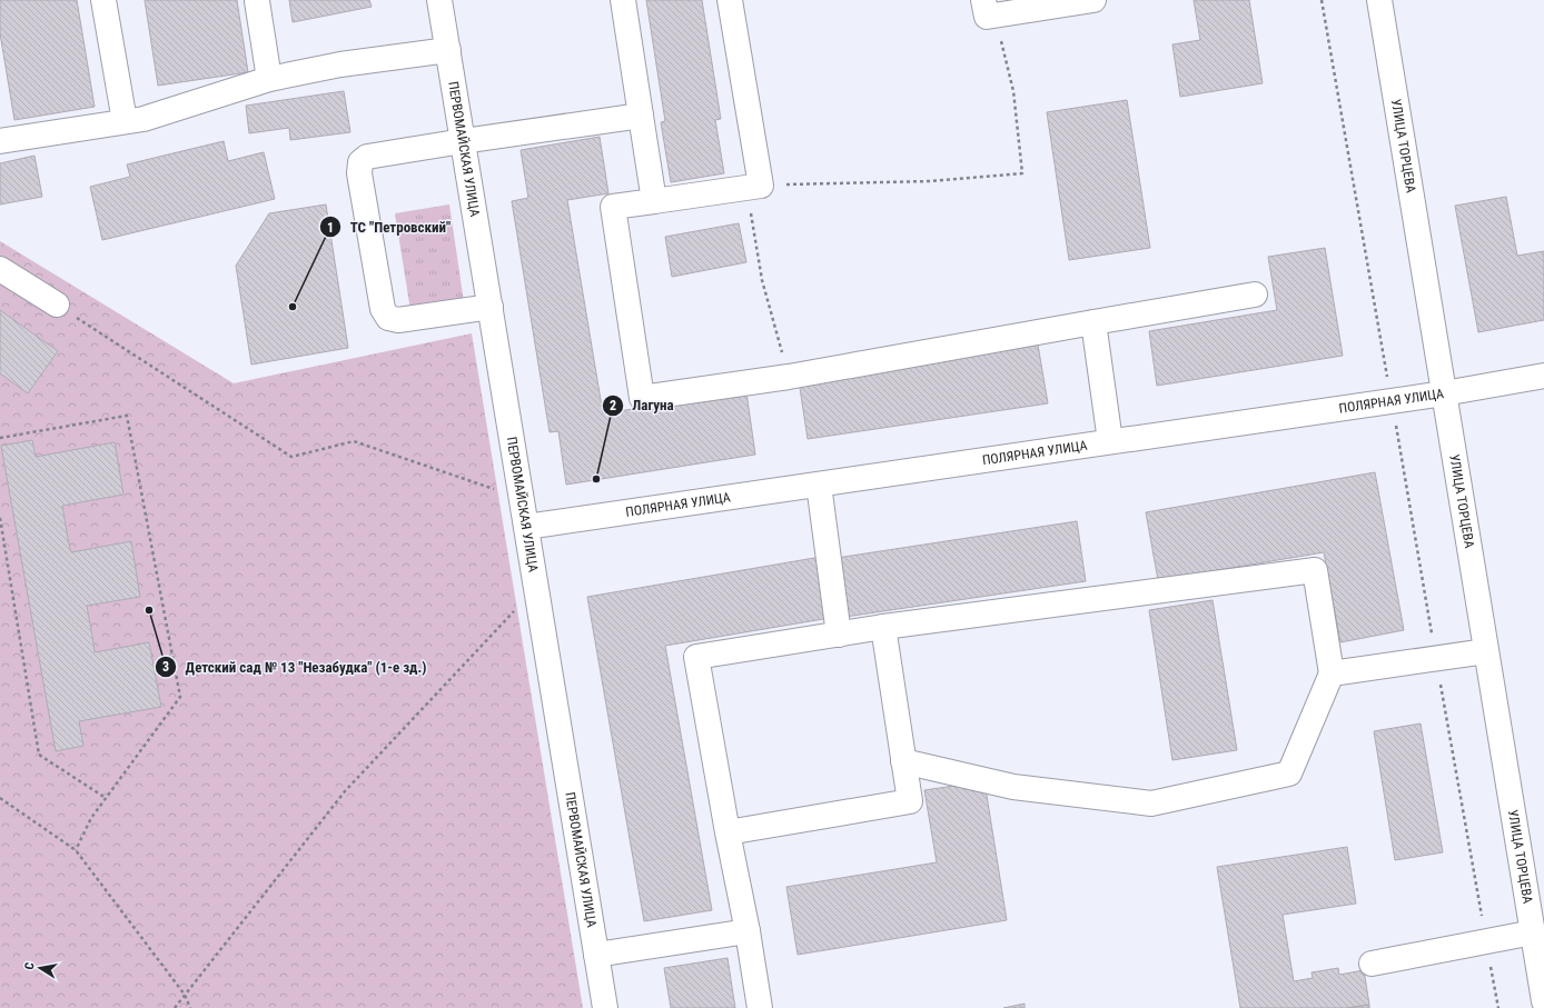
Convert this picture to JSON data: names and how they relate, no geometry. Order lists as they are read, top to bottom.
{
  "streets": {
    "street": ["УЛИЦА ТОРЦЕВА", "ПЕРВОМАЙСКАЯ УЛИЦА", "ПОЛЯРНАЯ УЛИЦА"]
  },
  "crossings": [
    ["УЛИЦА ТОРЦЕВА", "ПОЛЯРНАЯ УЛИЦА"],
    ["ПЕРВОМАЙСКАЯ УЛИЦА", "ПОЛЯРНАЯ УЛИЦА"]
  ],
  "places": ["ТС \"Петровский\"", "Лагуна", "Детский сад № 13 \"Незабудка\" (1-е зд.)"],
  "north": "left"
}
